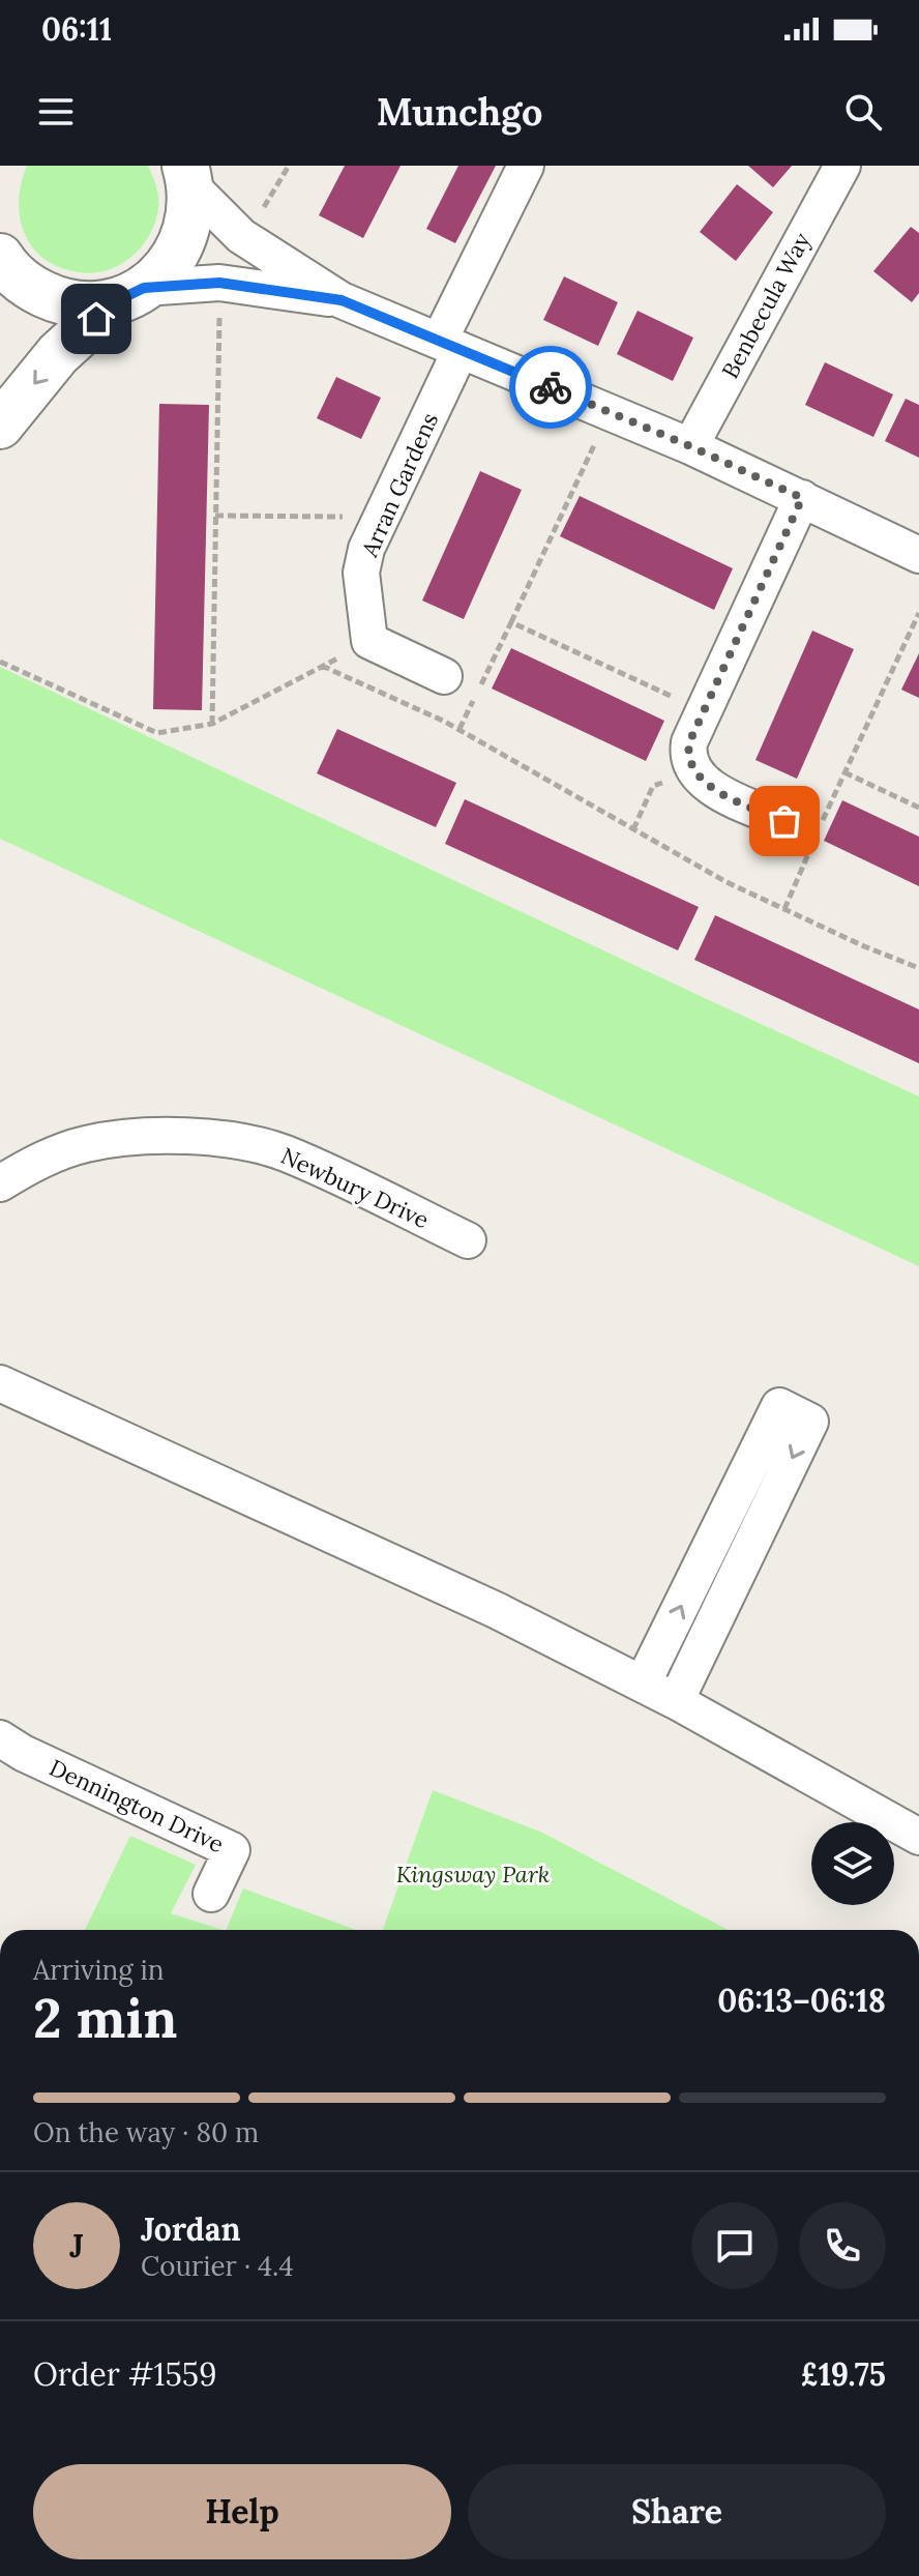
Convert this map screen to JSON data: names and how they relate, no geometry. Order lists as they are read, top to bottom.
{
  "streets": {
    "street": [
      "Benbecula Way",
      "Arran Gardens",
      "Newbury Drive",
      "Dennington Drive"
    ]
  },
  "parks": ["Kingsway Park"],
  "page": {
    "status": "06:11",
    "header": "Munchgo",
    "heading": ["2 min", "Arriving in", "06:13–06:18"],
    "panel": [
      "Jordan",
      "Courier · 4.4",
      "Order #1559",
      "£19.75"
    ],
    "bar": "On the way · 80 m",
    "round": "J",
    "buttons": ["Help", "Share"]
  }
}
